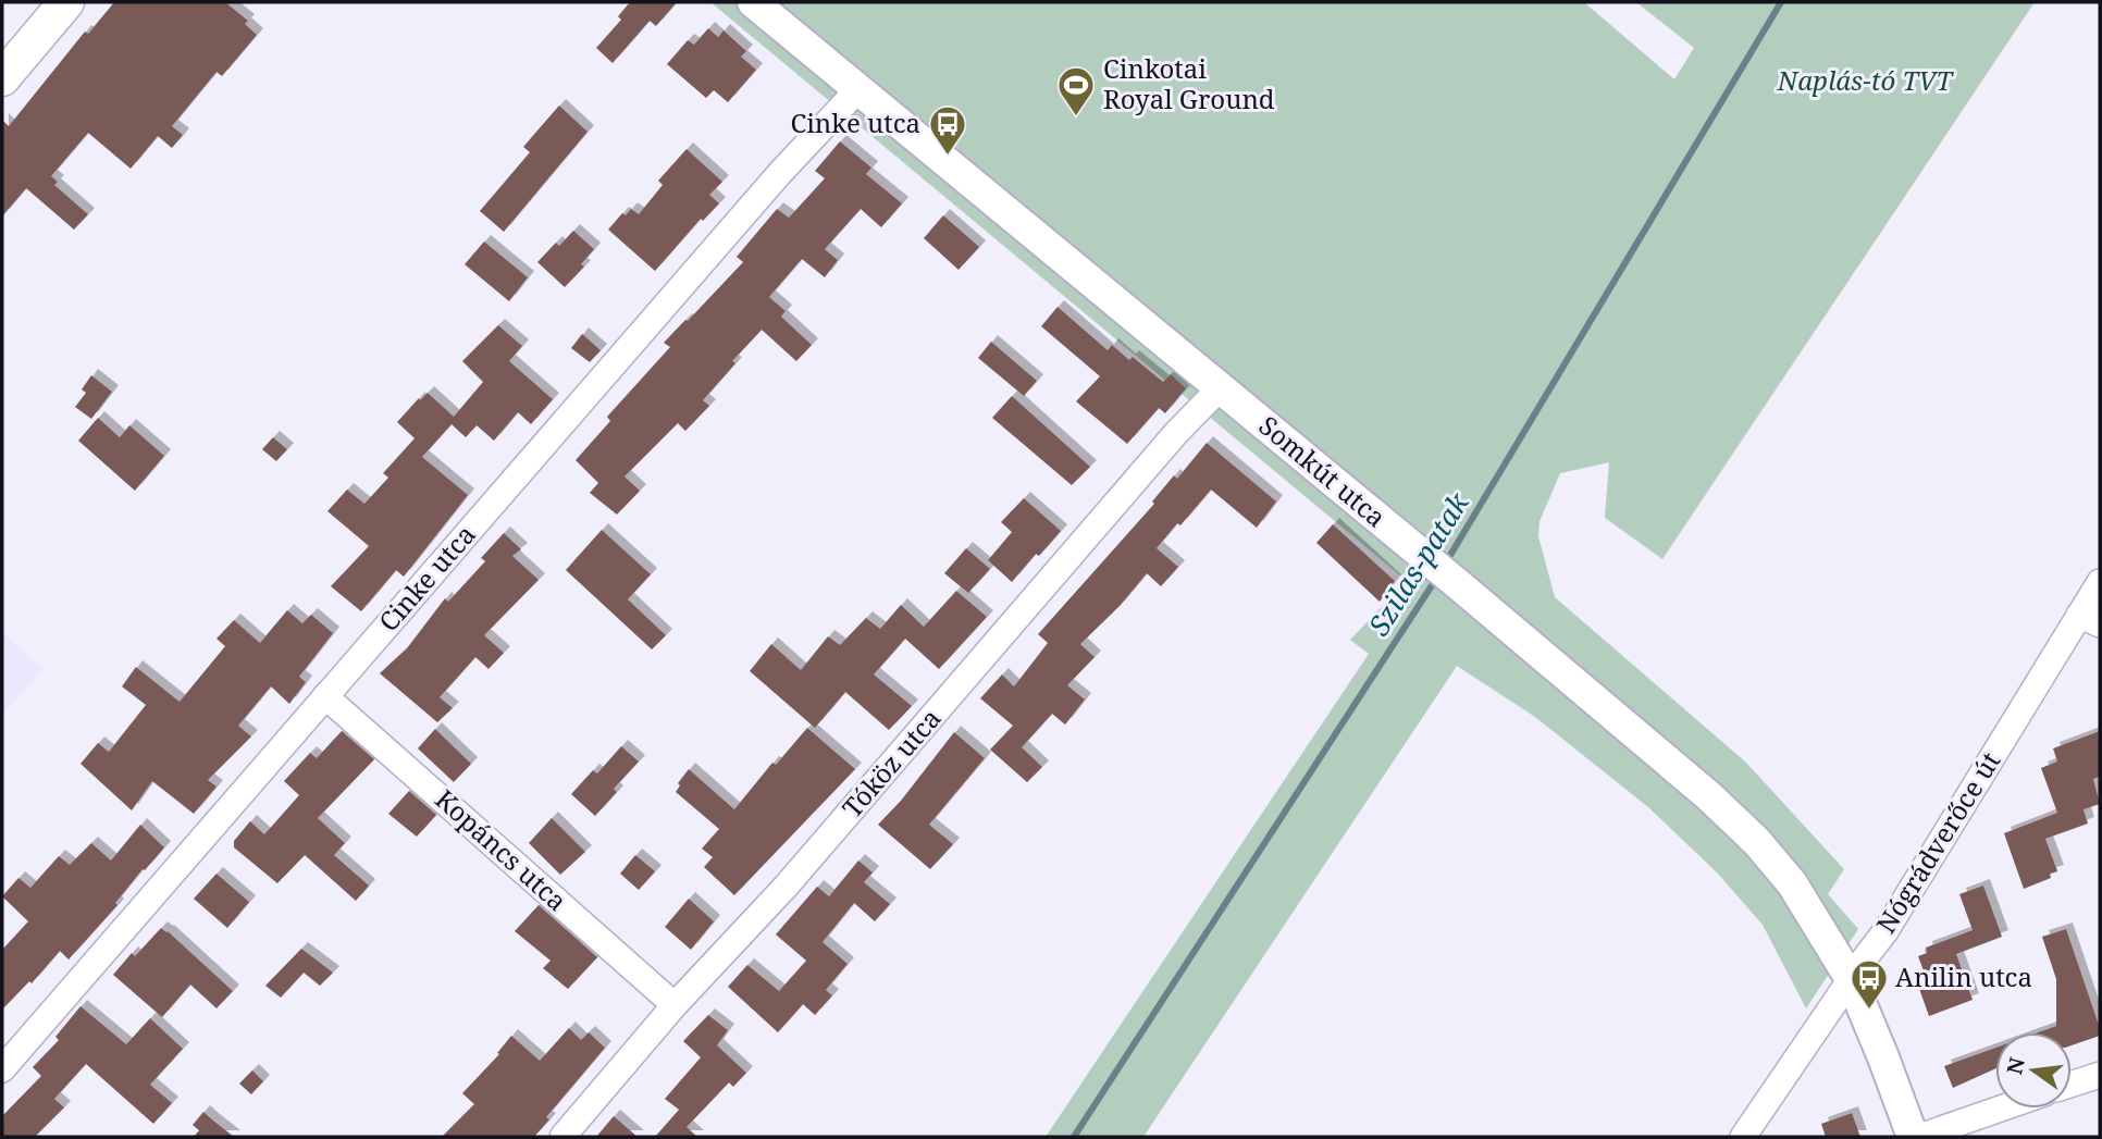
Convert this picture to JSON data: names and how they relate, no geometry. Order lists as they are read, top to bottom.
{
  "streets": {
    "street": [
      "Somkút utca",
      "Cinke utca",
      "Tóköz utca",
      "Nógrádverőce út",
      "Kopáncs utca"
    ]
  },
  "crossings": [
    ["Somkút utca", "Cinke utca"],
    ["Somkút utca", "Tóköz utca"],
    ["Somkút utca", "Nógrádverőce út"],
    ["Cinke utca", "Kopáncs utca"],
    ["Tóköz utca", "Kopáncs utca"]
  ],
  "water": ["Szilas-patak"],
  "parks": ["Naplás-tó TVT"],
  "places": {
    "sports": ["Cinkotai Royal Ground"],
    "bus stop": ["Cinke utca", "Anilin utca"]
  },
  "north": "left"
}
